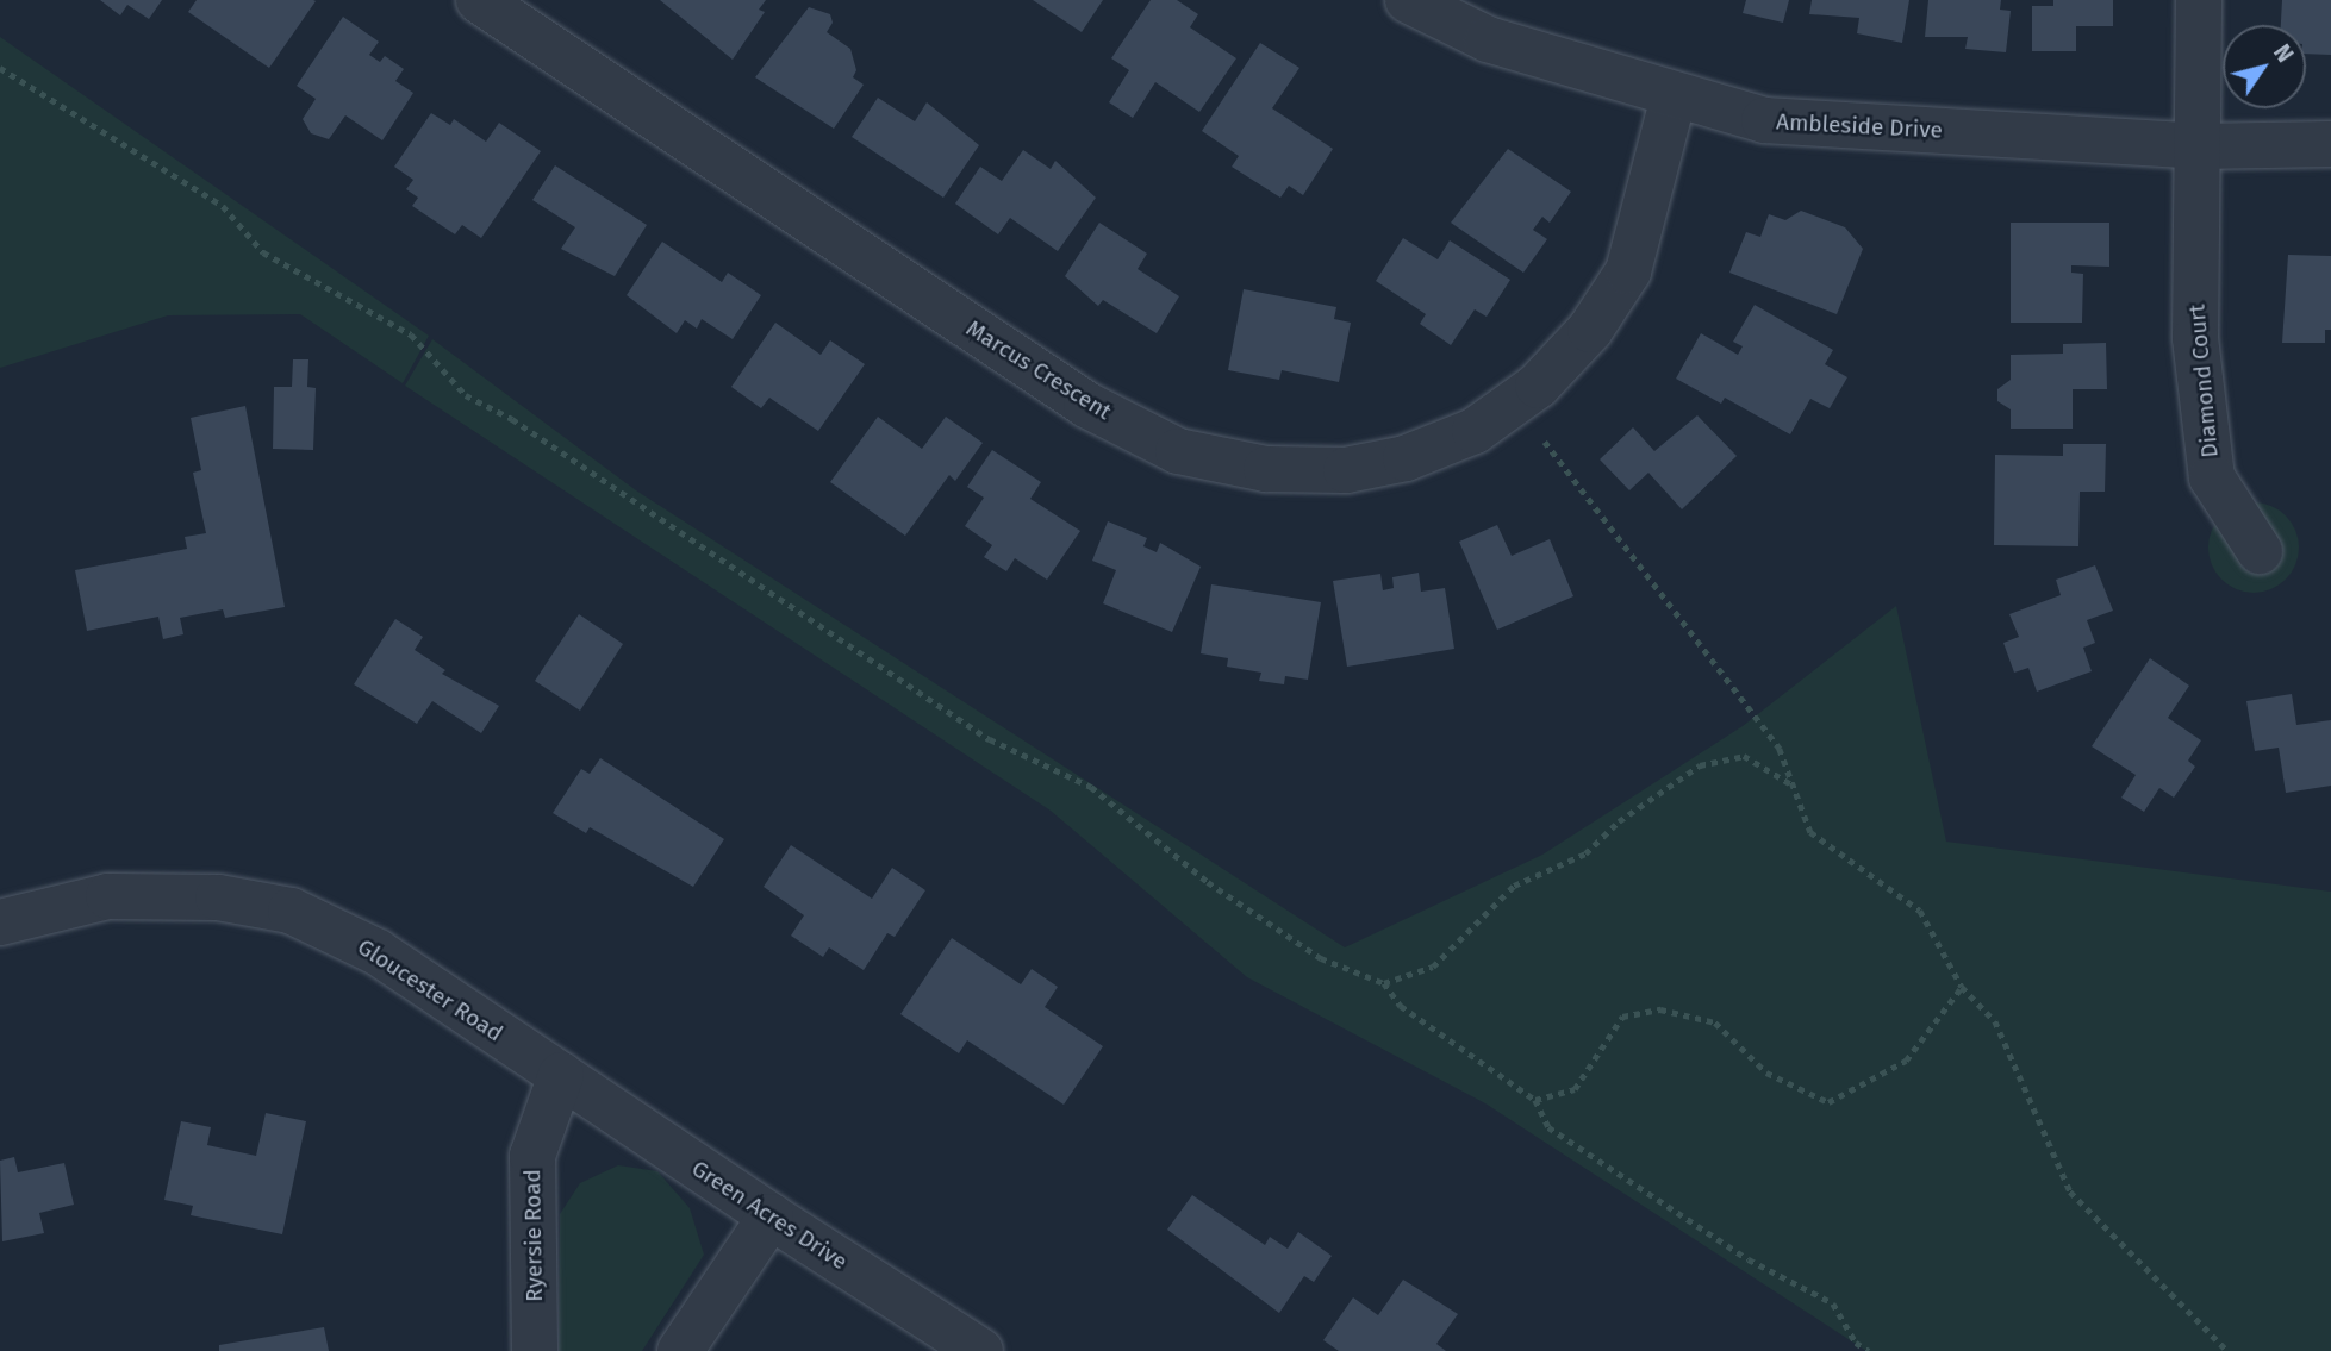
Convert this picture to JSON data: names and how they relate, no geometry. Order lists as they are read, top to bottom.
{
  "streets": {
    "street": [
      "Ambleside Drive",
      "Marcus Crescent",
      "Diamond Court",
      "Gloucester Road",
      "Green Acres Drive",
      "Ryersie Road"
    ]
  },
  "crossings": [
    ["Ambleside Drive", "Marcus Crescent"],
    ["Ambleside Drive", "Diamond Court"],
    ["Gloucester Road", "Green Acres Drive"],
    ["Gloucester Road", "Ryersie Road"],
    ["Green Acres Drive", "Ryersie Road"]
  ],
  "north": "top right"
}
